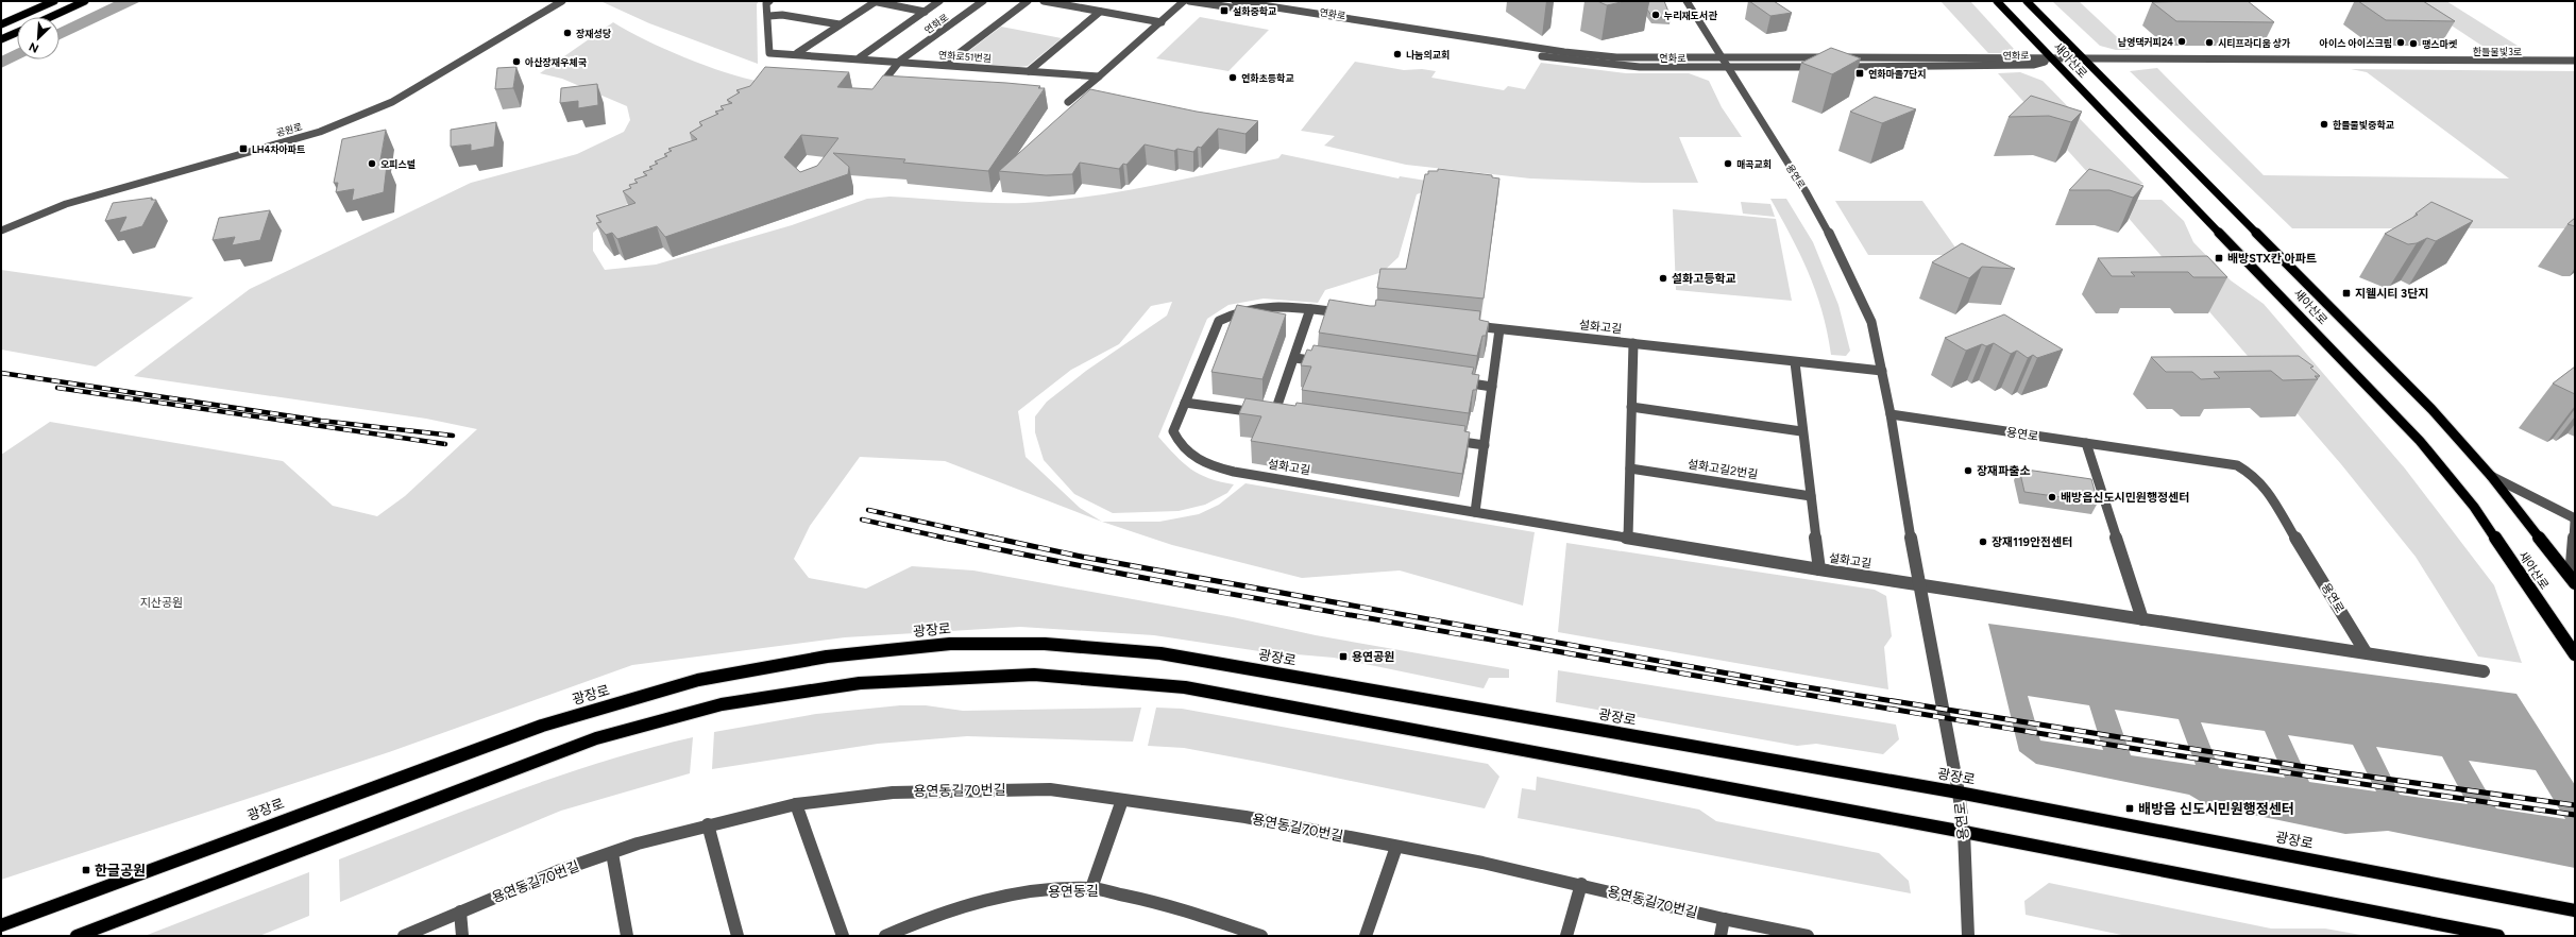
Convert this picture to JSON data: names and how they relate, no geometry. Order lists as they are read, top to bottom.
{
  "streets": {
    "main road": ["새아산로", "광장로"],
    "street": [
      "연화로",
      "한들물빛3로",
      "연화로51번길",
      "공원로",
      "용연로",
      "설화고길",
      "설화고길2번길",
      "용연동길70번길",
      "용연동길"
    ]
  },
  "crossings": [
    ["연화로", "한들물빛3로"],
    ["연화로", "연화로51번길"],
    ["연화로", "새아산로"],
    ["연화로", "용연로"],
    ["한들물빛3로", "새아산로"],
    ["용연로", "설화고길"],
    ["용연로", "광장로"],
    ["설화고길", "설화고길2번길"]
  ],
  "parks": ["지산공원"],
  "places": {
    "transit": [
      "설화중학교",
      "연화마을7단지",
      "LH4차아파트",
      "배방STX칸 아파트",
      "지웰시티 3단지",
      "용연공원",
      "배방읍 신도시민원행정센터",
      "한글공원"
    ],
    "other": [
      "누리재도서관",
      "장재성당",
      "남영댁커피24",
      "시티프라디움 상가",
      "아이스 아이스크림",
      "땡스마켓",
      "나눔의교회",
      "아산장재우체국",
      "연화초등학교",
      "한들물빛중학교",
      "오피스텔",
      "매곡교회",
      "설화고등학교",
      "장재파출소",
      "배방읍신도시민원행정센터",
      "장재119안전센터"
    ]
  },
  "north": "bottom left"
}
